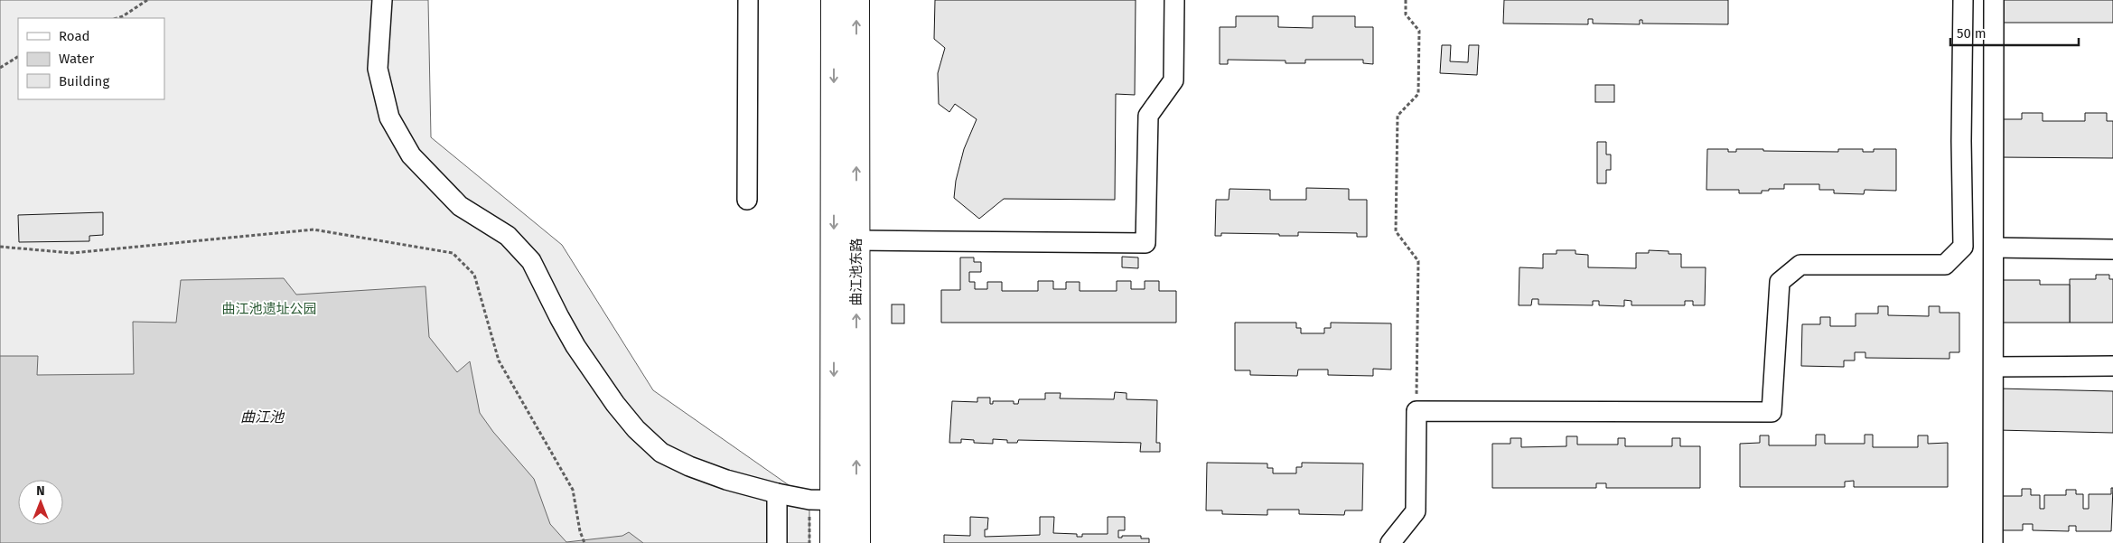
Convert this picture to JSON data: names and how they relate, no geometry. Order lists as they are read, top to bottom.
{
  "streets": {
    "main road": ["曲江池东路"]
  },
  "water": ["曲江池"],
  "parks": ["曲江池遗址公园"],
  "legend": ["Road", "Water", "Building"],
  "scale_bar": "50 m",
  "north": "top"
}
